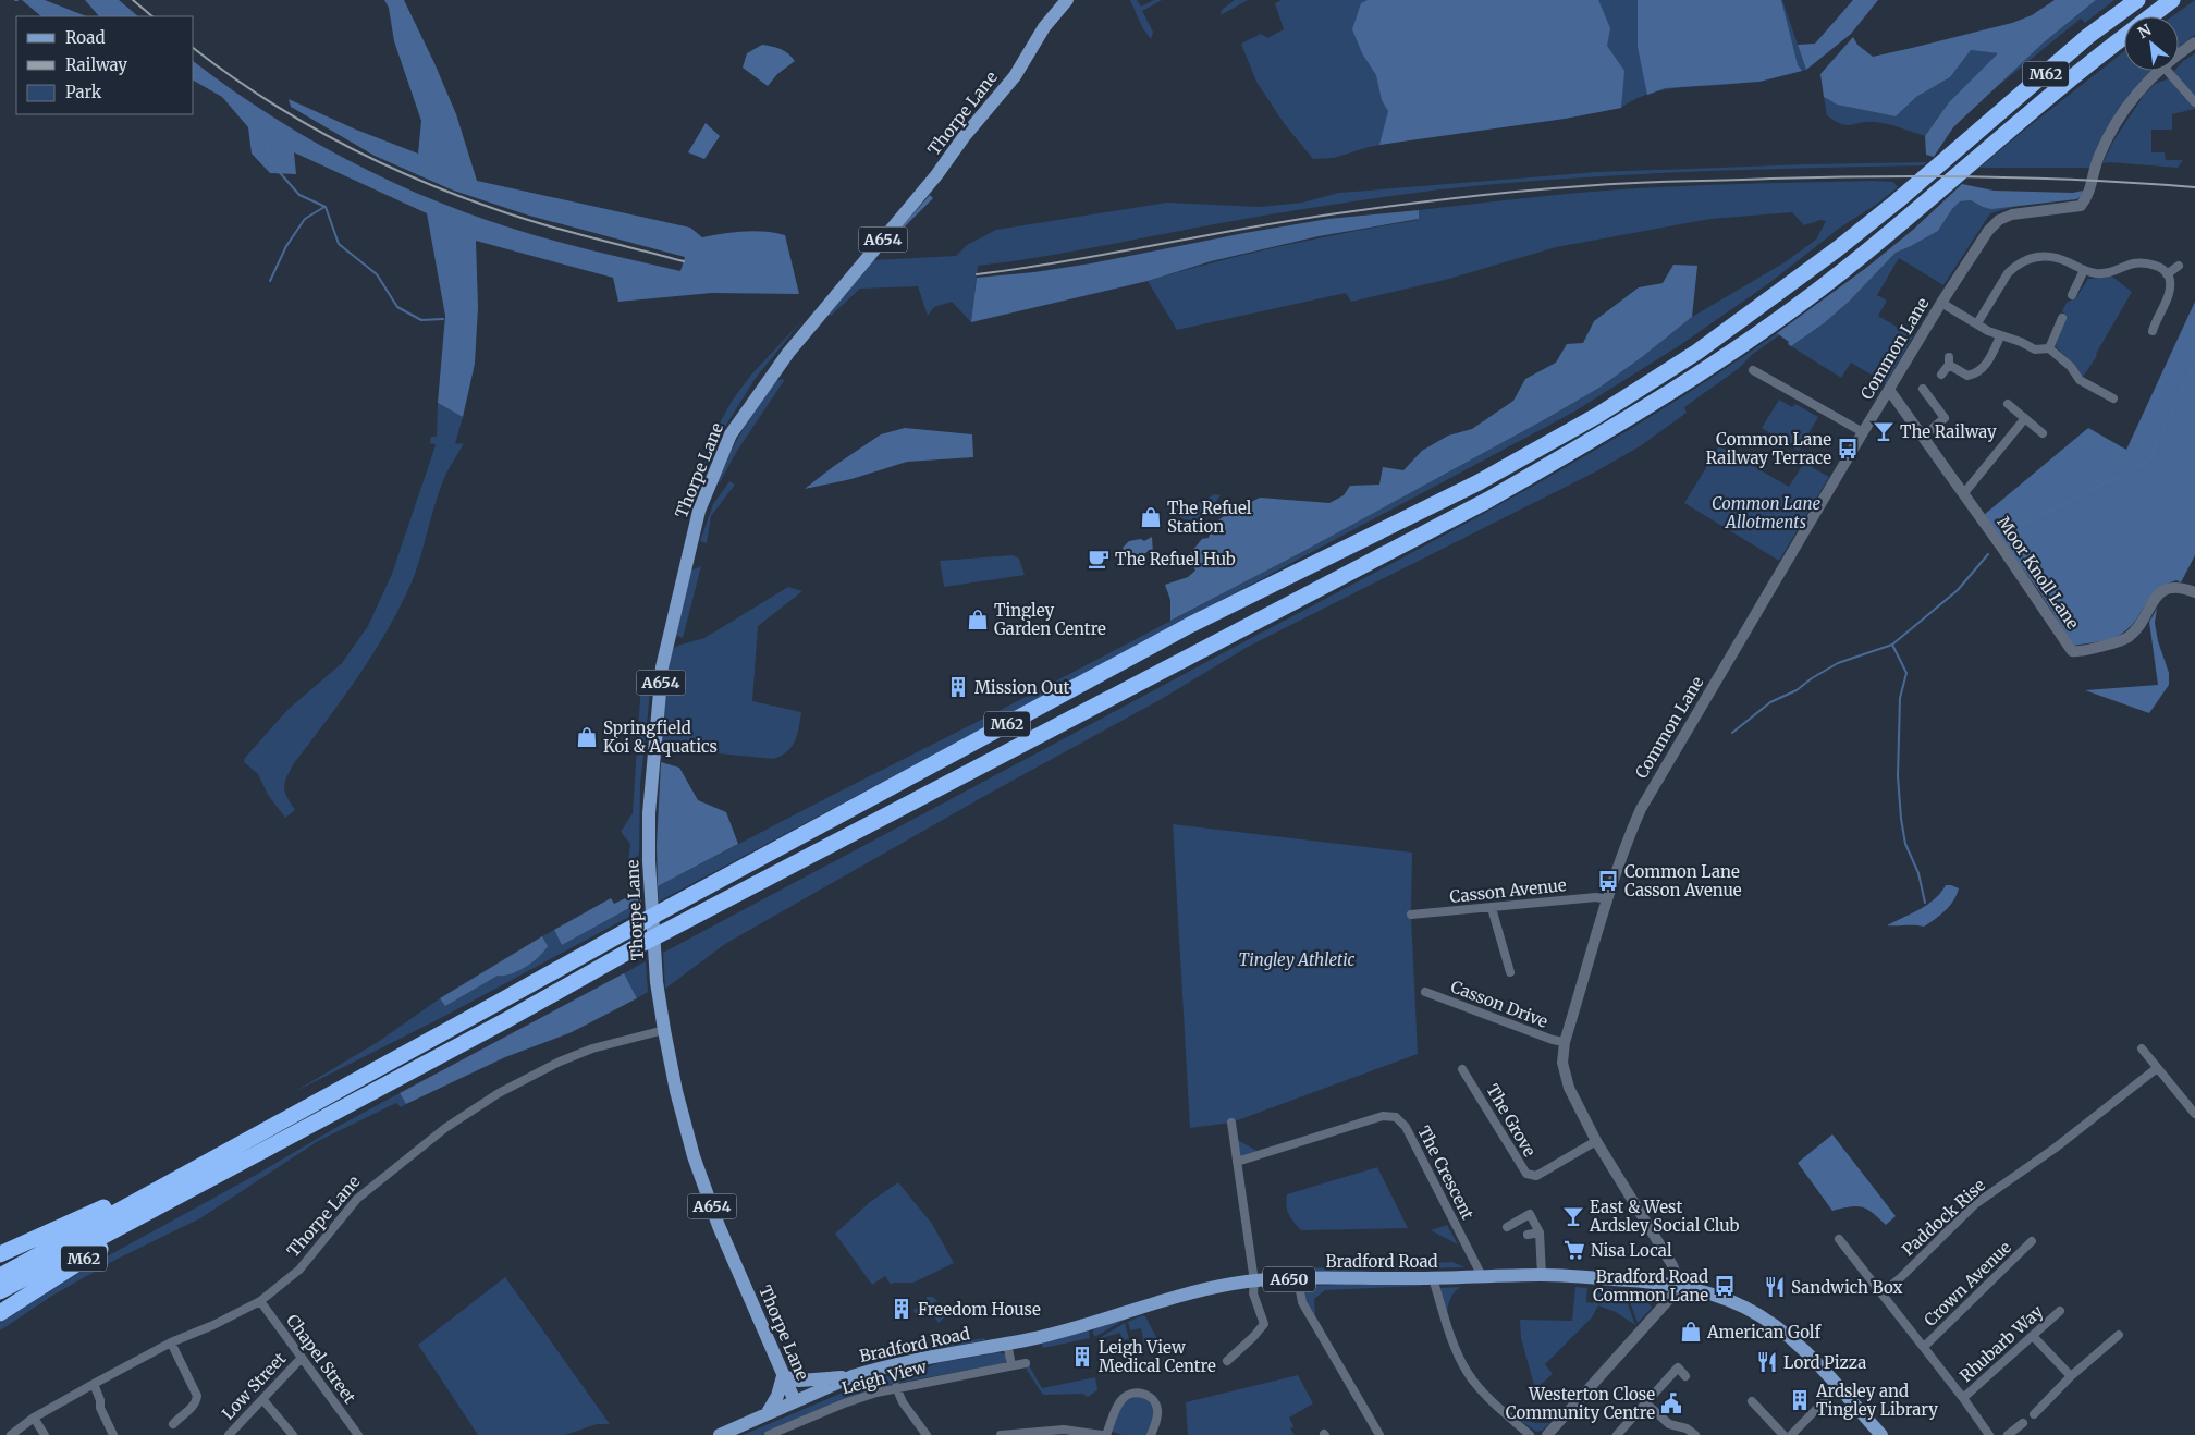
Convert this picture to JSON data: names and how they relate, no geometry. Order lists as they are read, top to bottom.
{
  "streets": {
    "highway": ["M62"],
    "main road": [
      "Thorpe Lane",
      "A654",
      "Bradford Road",
      "A650"
    ],
    "street": [
      "Common Lane",
      "Moor Knoll Lane",
      "Casson Avenue",
      "Casson Drive",
      "The Grove",
      "The Crescent",
      "Paddock Rise",
      "Crown Avenue",
      "Rhubarb Way",
      "Chapel Street",
      "Leigh View",
      "Low Street"
    ]
  },
  "crossings": [
    ["Thorpe Lane", "Bradford Road"],
    ["Thorpe Lane", "Chapel Street"],
    ["Common Lane", "Moor Knoll Lane"],
    ["Common Lane", "Casson Avenue"],
    ["Common Lane", "Casson Drive"],
    ["Common Lane", "The Grove"],
    ["Common Lane", "Bradford Road"],
    ["The Crescent", "Bradford Road"],
    ["Chapel Street", "Low Street"]
  ],
  "parks": ["Common Lane Allotments", "Tingley Athletic"],
  "places": {
    "bar": ["The Railway", "East & West Ardsley Social Club"],
    "bus stop": ["Common Lane Railway Terrace", "Common Lane Casson Avenue", "Bradford Road Common Lane"],
    "shop": [
      "The Refuel Station",
      "Tingley Garden Centre",
      "Springfield Koi & Aquatics",
      "American Golf"
    ],
    "cafe": ["The Refuel Hub"],
    "building": [
      "Mission Out",
      "Freedom House",
      "Leigh View Medical Centre",
      "Ardsley and Tingley Library"
    ],
    "supermarket": ["Nisa Local"],
    "restaurant": ["Sandwich Box", "Lord Pizza"],
    "public building": ["Westerton Close Community Centre"]
  },
  "legend": ["Road", "Railway", "Park"],
  "north": "top left"
}
